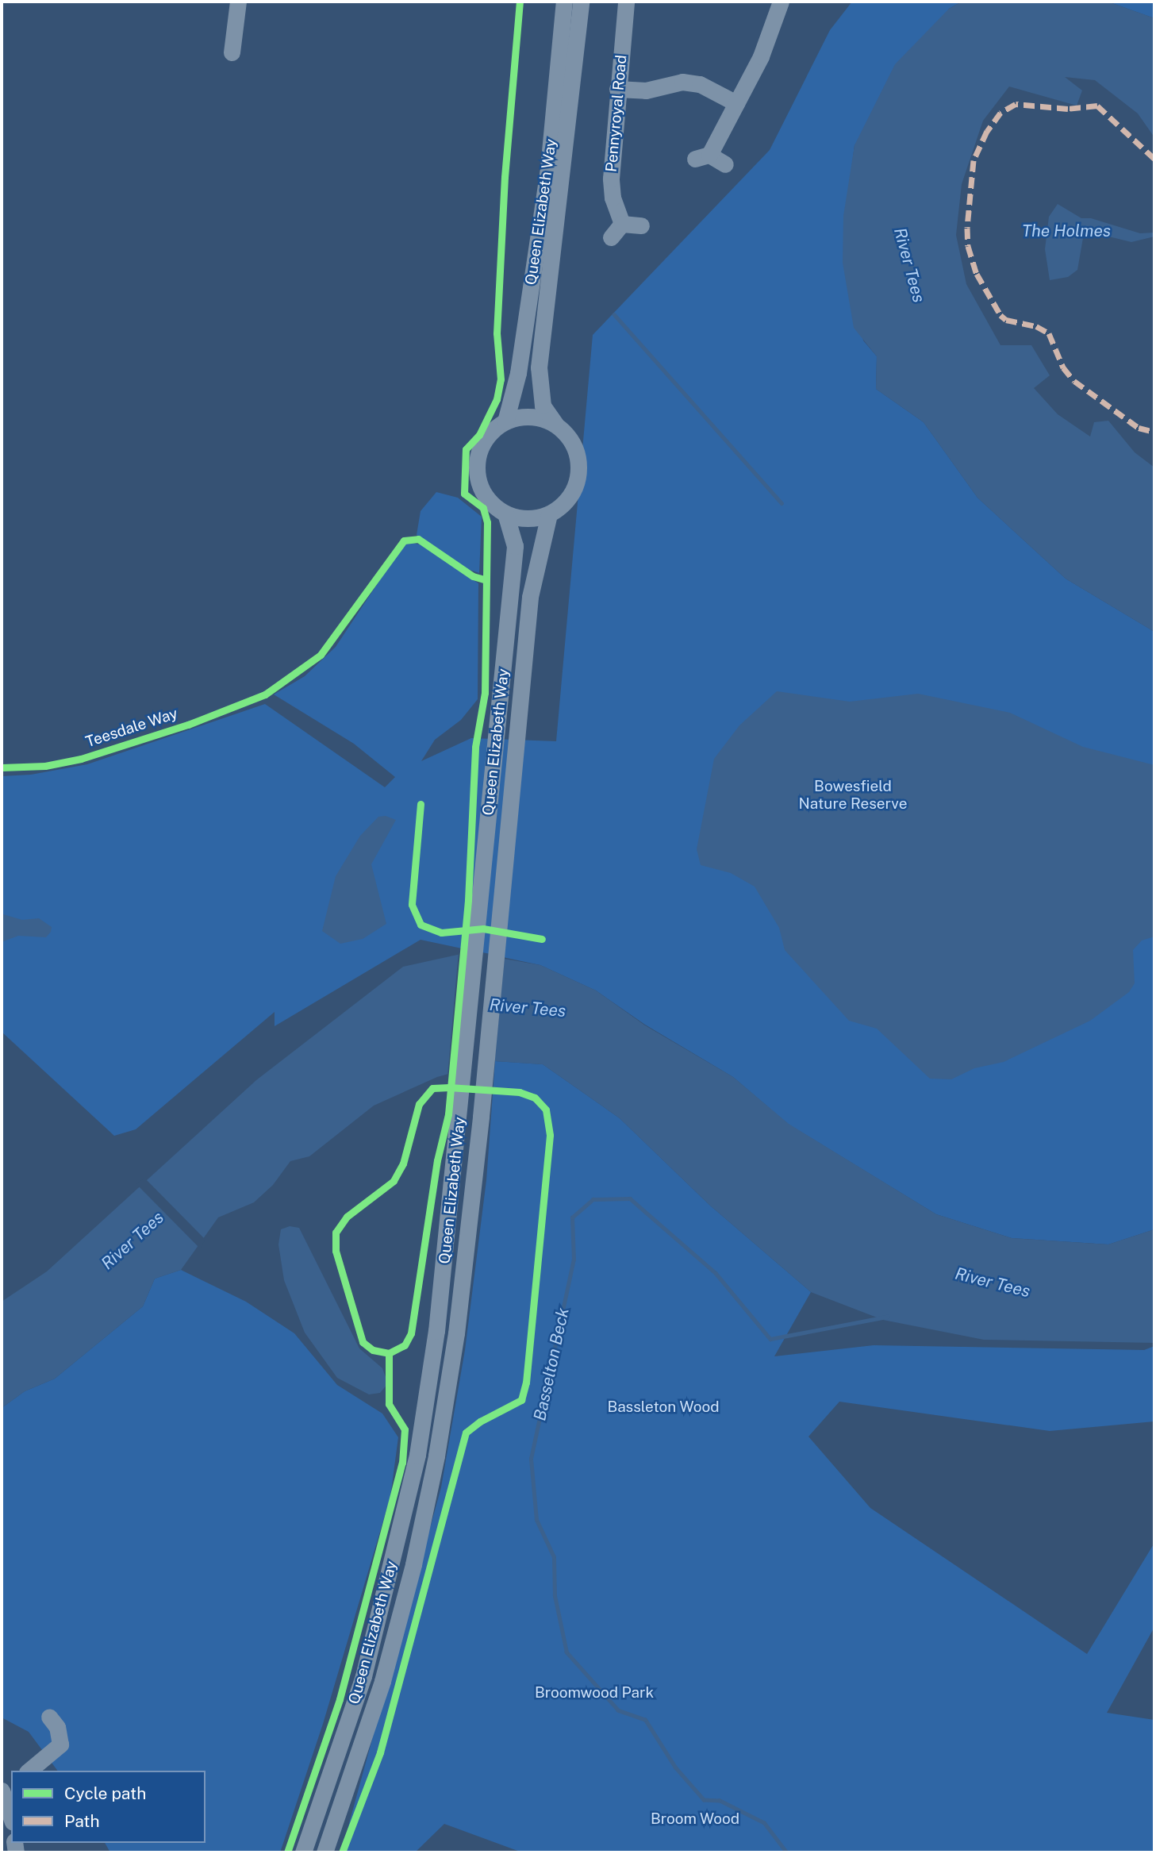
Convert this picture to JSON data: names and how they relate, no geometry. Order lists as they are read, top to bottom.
{
  "streets": {
    "street": ["Pennyroyal Road", "Queen Elizabeth Way"],
    "cycle path": ["Teesdale Way"]
  },
  "water": ["The Holmes", "River Tees", "Basselton Beck"],
  "parks": [
    "Bowesfield Nature Reserve",
    "Bassleton Wood",
    "Broomwood Park",
    "Broom Wood"
  ],
  "legend": ["Cycle path", "Path"]
}
